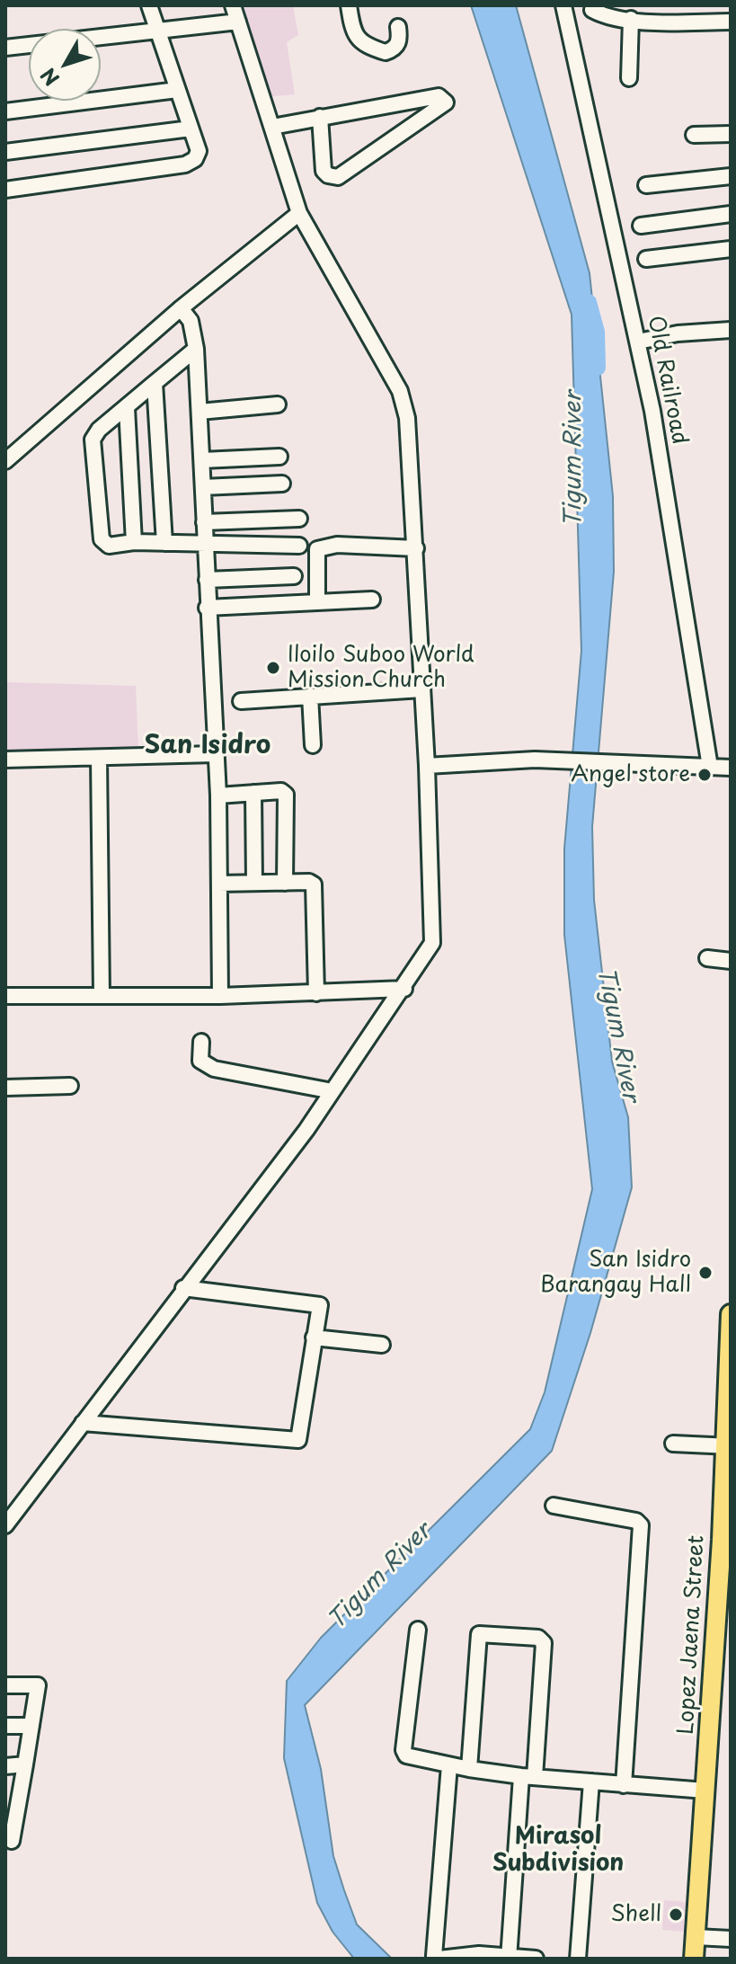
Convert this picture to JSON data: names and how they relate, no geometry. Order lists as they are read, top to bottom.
{
  "streets": {
    "main road": ["Lopez Jaena Street"],
    "street": ["Old Railroad"]
  },
  "districts": ["San Isidro", "Mirasol Subdivision"],
  "water": ["Tigum River"],
  "places": [
    "Iloilo Suboo World Mission Church",
    "Angel store",
    "San Isidro Barangay Hall",
    "Shell"
  ],
  "north": "bottom left"
}
